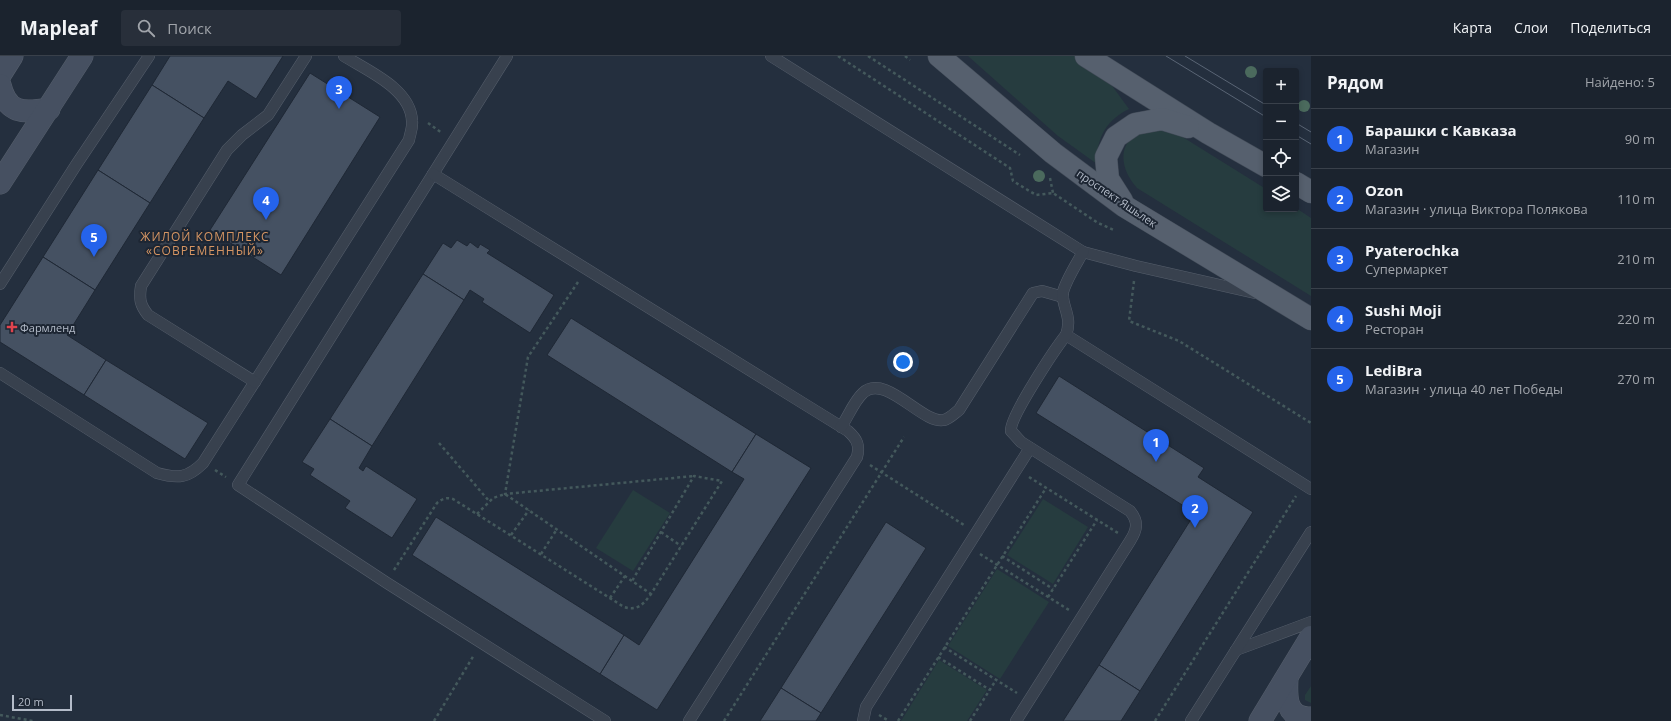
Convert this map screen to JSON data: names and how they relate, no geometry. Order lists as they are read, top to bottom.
{
  "streets": {
    "main road": ["проспект Яшьлек"]
  },
  "districts": ["ЖИЛОЙ КОМПЛЕКС «СОВРЕМЕННЫЙ»"],
  "places": {
    "health": ["Фармленд"]
  },
  "scale_bar": "20 m",
  "page": {
    "header": "Mapleaf",
    "search": "Поиск",
    "nav": ["Карта", "Слои", "Поделиться"],
    "heading": ["Рядом", "Найдено: 5"],
    "map_buttons": ["+", "−"],
    "pins": [
      "3",
      "4",
      "5",
      "1",
      "2"
    ],
    "list": [
      {
        "mark": "1",
        "name": "Барашки с Кавказа",
        "note": "Магазин",
        "value": "90 m"
      },
      {
        "mark": "2",
        "name": "Ozon",
        "note": "Магазин · улица Виктора Полякова",
        "value": "110 m"
      },
      {
        "mark": "3",
        "name": "Pyaterochka",
        "note": "Супермаркет",
        "value": "210 m"
      },
      {
        "mark": "4",
        "name": "Sushi Moji",
        "note": "Ресторан",
        "value": "220 m"
      },
      {
        "mark": "5",
        "name": "LediBra",
        "note": "Магазин · улица 40 лет Победы",
        "value": "270 m"
      }
    ],
    "scale": "20 m"
  }
}
